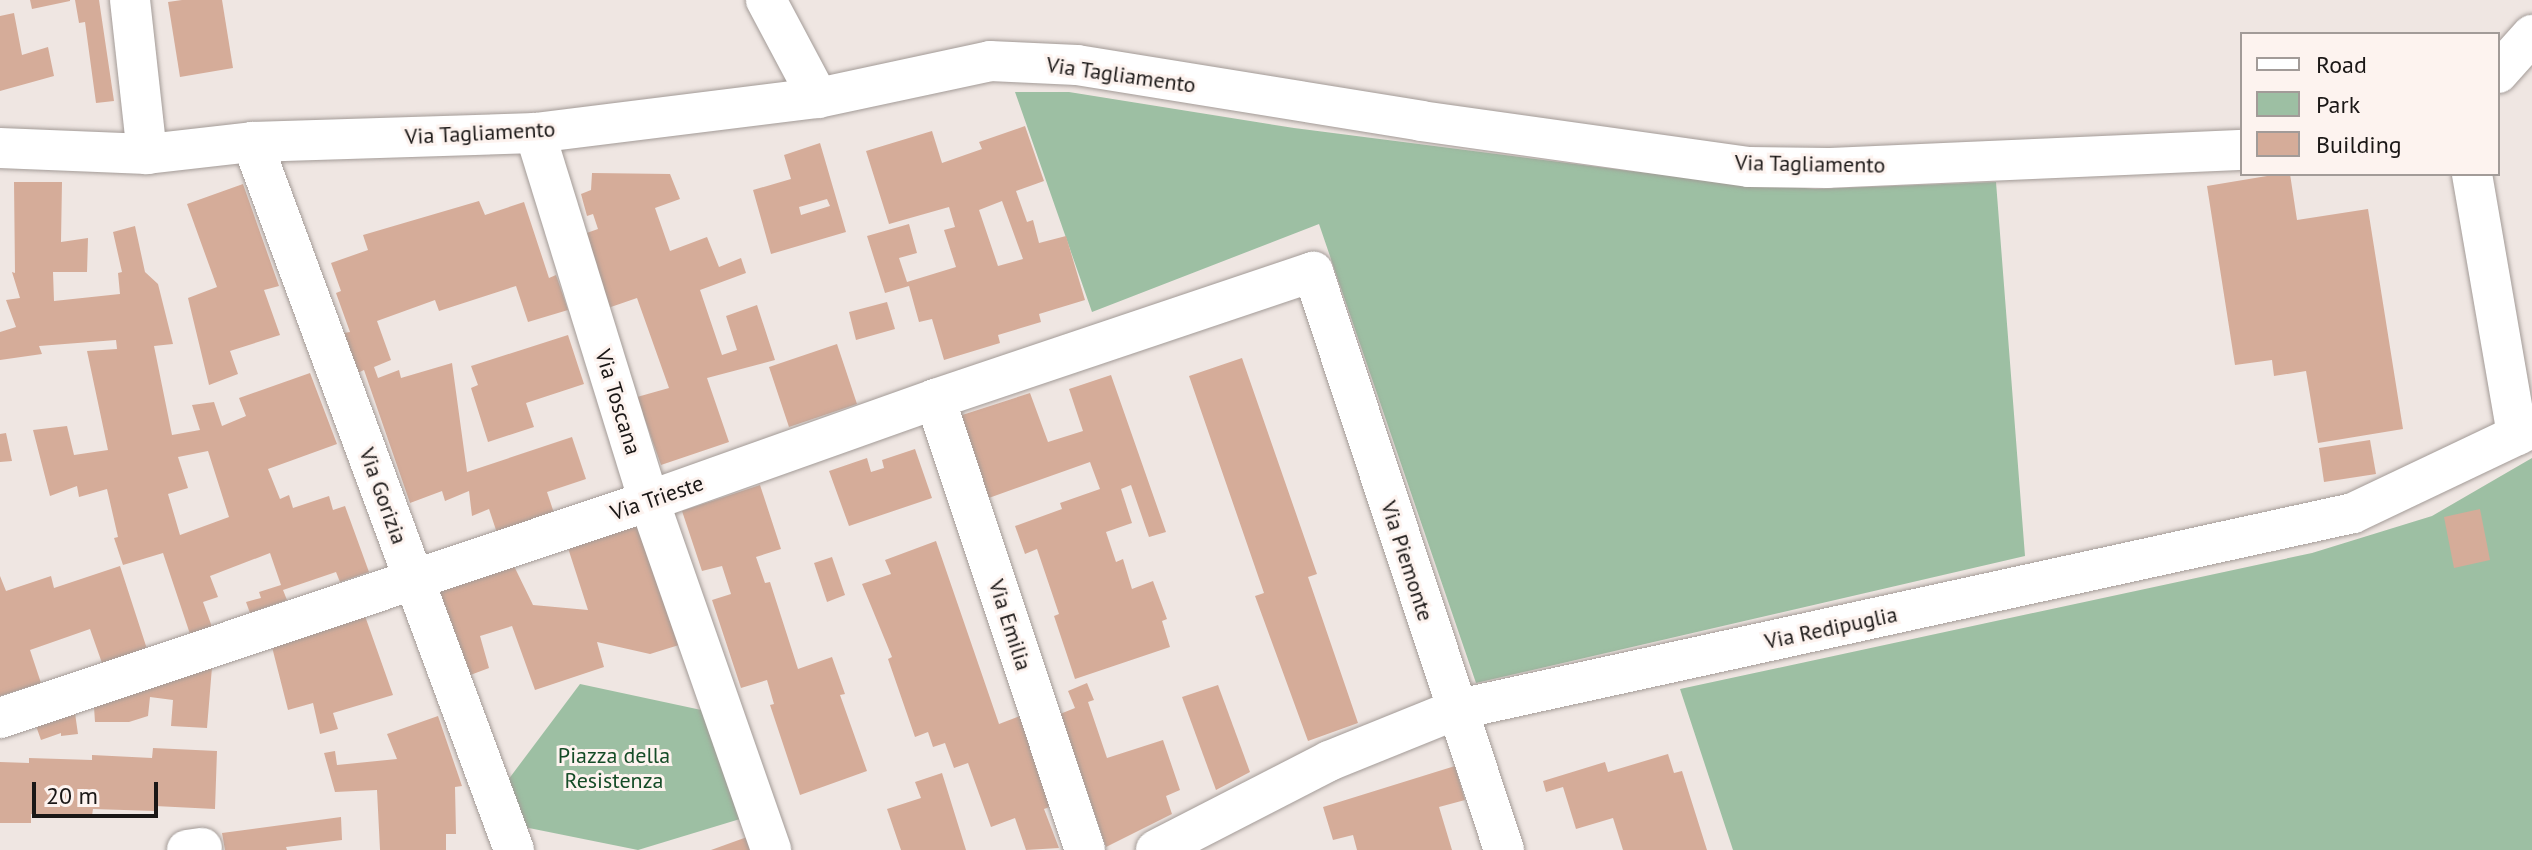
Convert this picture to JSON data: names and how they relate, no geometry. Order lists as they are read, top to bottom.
{
  "streets": {
    "street": [
      "Via Tagliamento",
      "Via Toscana",
      "Via Gorizia",
      "Via Trieste",
      "Via Piemonte",
      "Via Emilia",
      "Via Redipuglia"
    ]
  },
  "crossings": [
    ["Via Tagliamento", "Via Toscana"],
    ["Via Tagliamento", "Via Gorizia"],
    ["Via Toscana", "Via Trieste"],
    ["Via Gorizia", "Via Trieste"],
    ["Via Trieste", "Via Piemonte"],
    ["Via Trieste", "Via Emilia"],
    ["Via Piemonte", "Via Redipuglia"]
  ],
  "parks": ["Piazza della Resistenza"],
  "legend": ["Road", "Park", "Building"],
  "scale_bar": "20 m"
}
